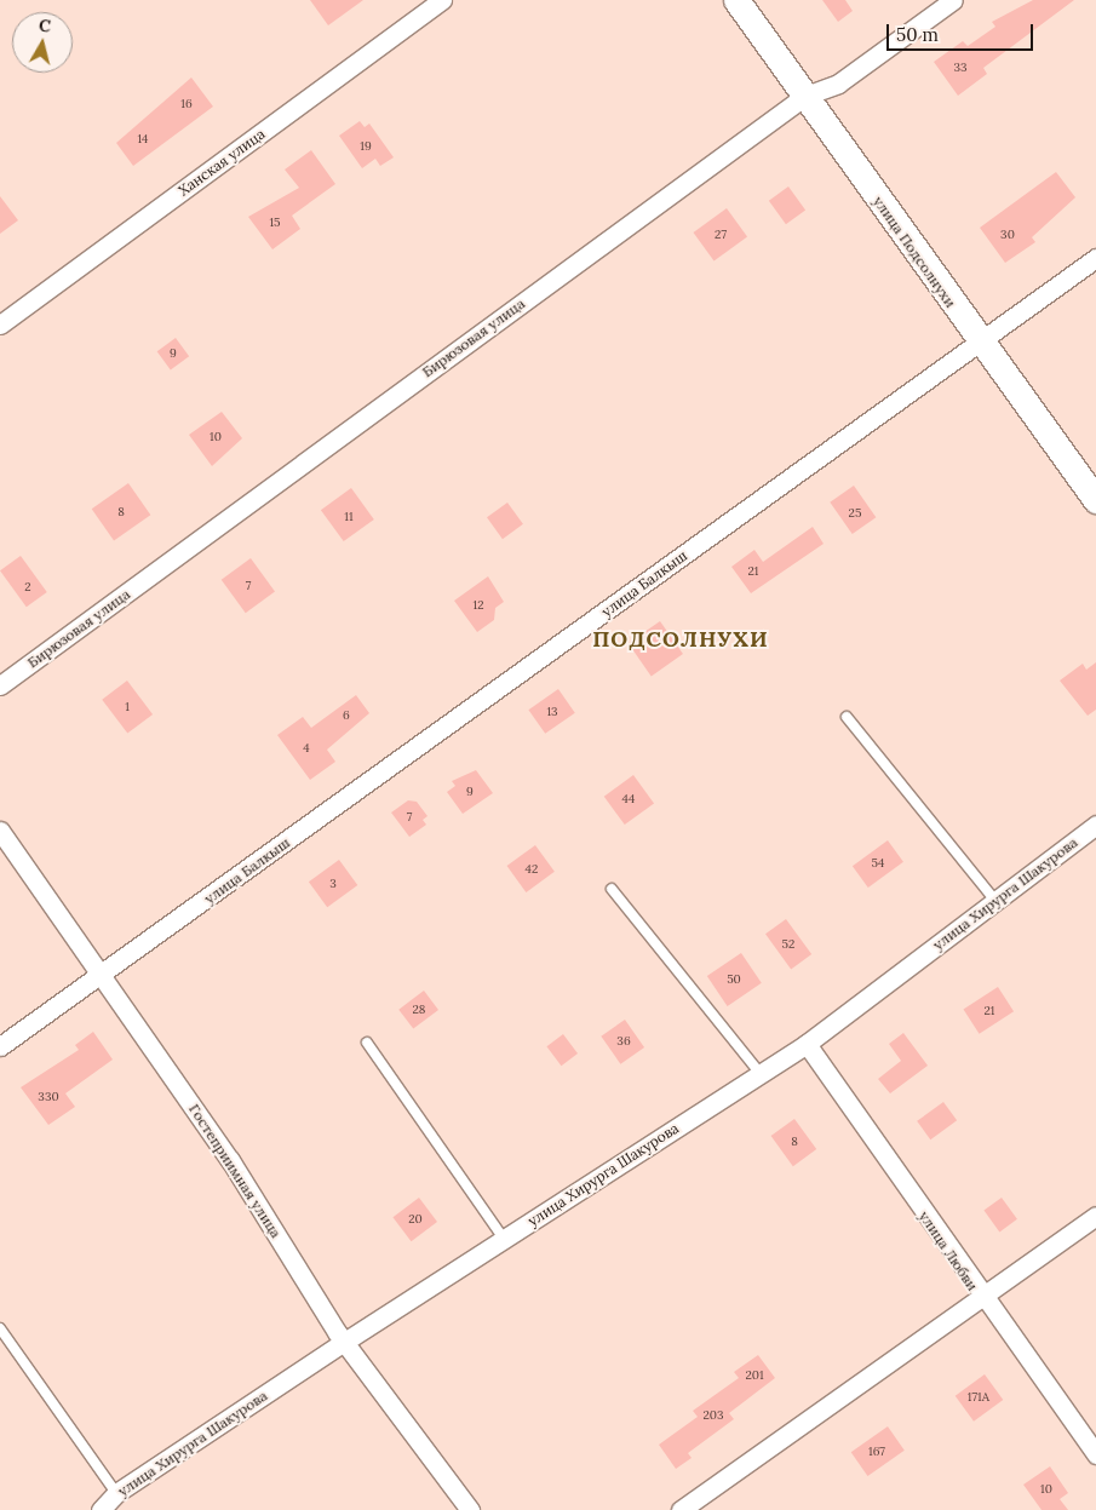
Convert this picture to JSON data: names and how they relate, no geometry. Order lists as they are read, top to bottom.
{
  "streets": {
    "street": [
      "Ханская улица",
      "улица Подсолнухи",
      "Бирюзовая улица",
      "улица Балкыш",
      "улица Хирурга Шакурова",
      "Гостеприимная улица",
      "улица Любви"
    ]
  },
  "crossings": [
    ["улица Подсолнухи", "Бирюзовая улица"],
    ["улица Подсолнухи", "улица Балкыш"],
    ["улица Балкыш", "Гостеприимная улица"],
    ["улица Хирурга Шакурова", "Гостеприимная улица"],
    ["улица Хирурга Шакурова", "улица Любви"]
  ],
  "districts": ["ПОДСОЛНУХИ"],
  "house_numbers": [
    "33",
    "16",
    "14",
    "19",
    "15",
    "27",
    "30",
    "9",
    "10",
    "8",
    "25",
    "11",
    "21",
    "7",
    "2",
    "12",
    "1",
    "13",
    "6",
    "4",
    "9",
    "44",
    "7",
    "54",
    "42",
    "3",
    "52",
    "50",
    "28",
    "21",
    "36",
    "330",
    "8",
    "20",
    "201",
    "171А",
    "203",
    "167",
    "10"
  ],
  "scale_bar": "50 m",
  "north": "top"
}
